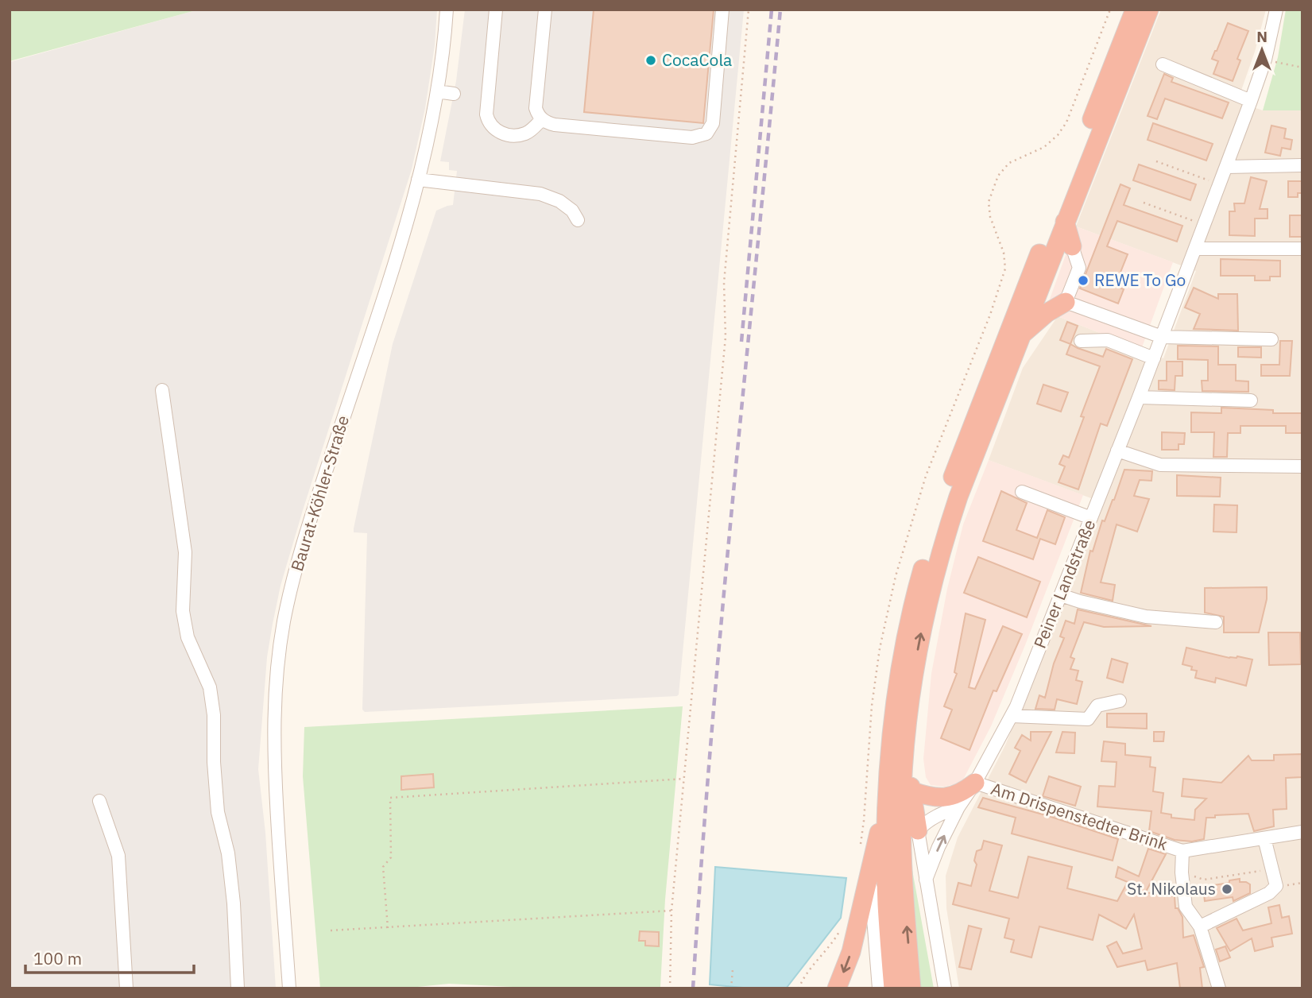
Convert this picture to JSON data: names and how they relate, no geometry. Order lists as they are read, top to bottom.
{
  "streets": {
    "street": ["Baurat-Köhler-Straße", "Peiner Landstraße", "Am Drispenstedter Brink"]
  },
  "crossings": [
    ["Peiner Landstraße", "Am Drispenstedter Brink"]
  ],
  "places": ["CocaCola", "REWE To Go", "St. Nikolaus"],
  "scale_bar": "100 m",
  "north": "top"
}
